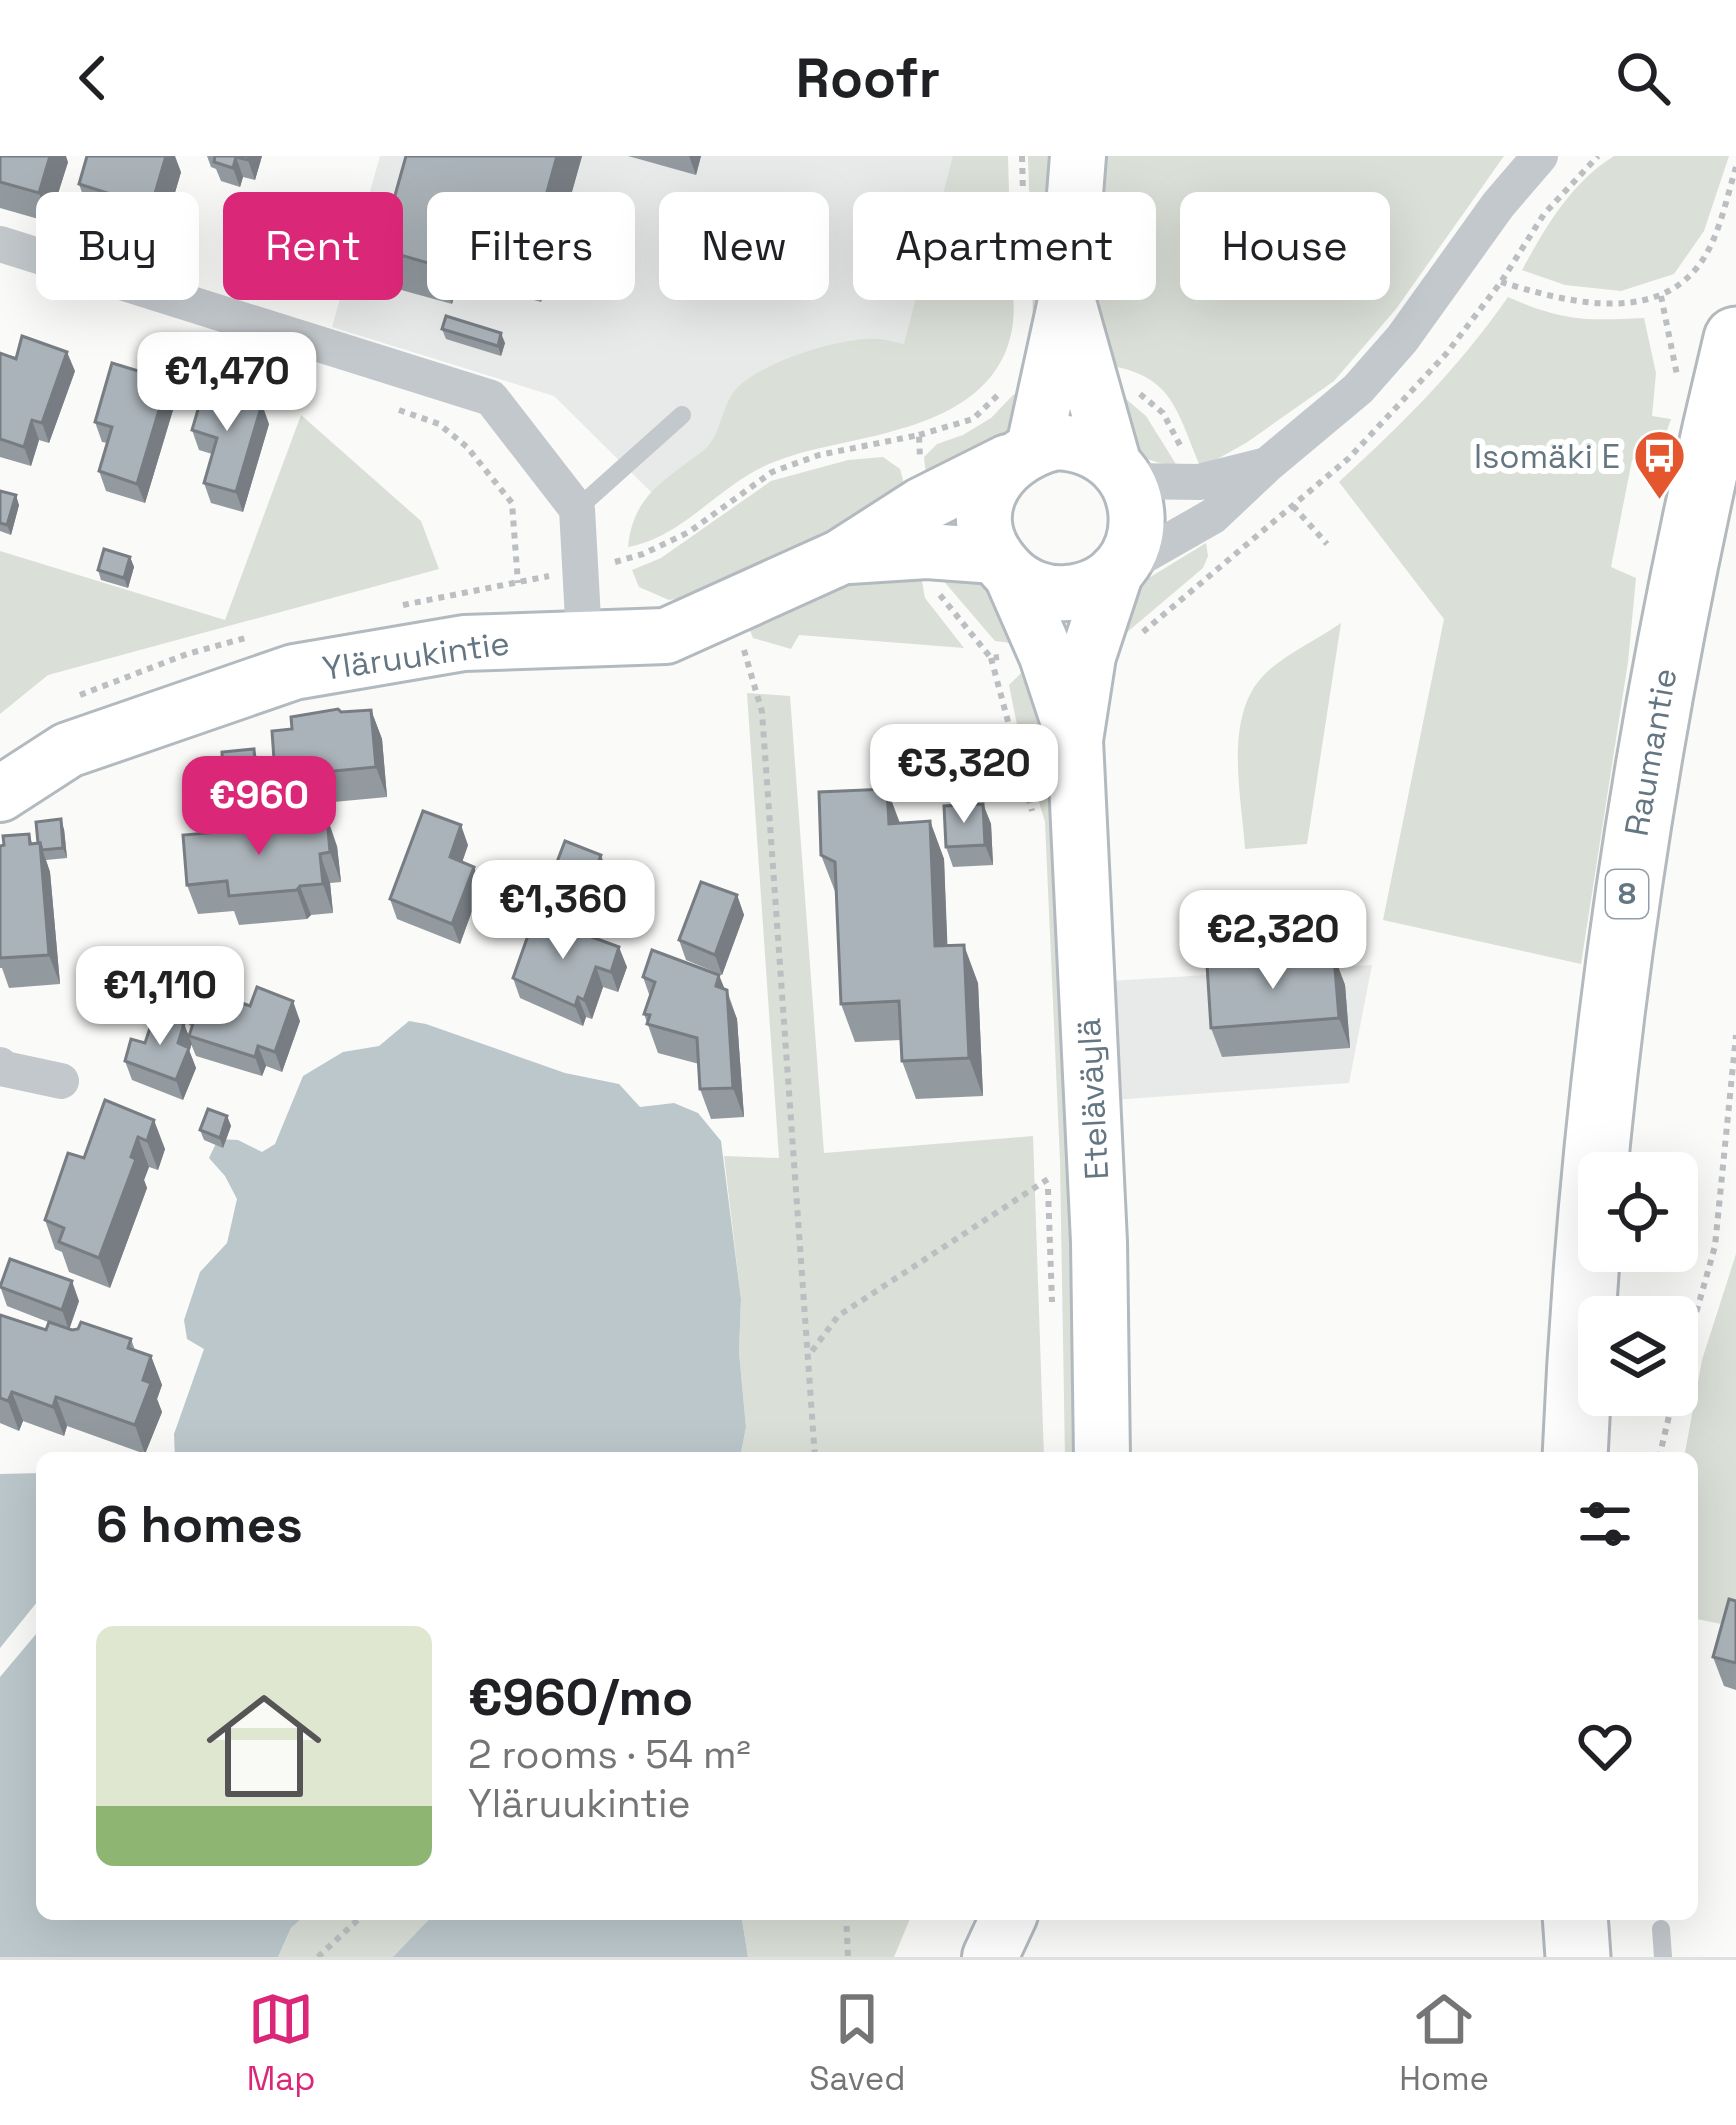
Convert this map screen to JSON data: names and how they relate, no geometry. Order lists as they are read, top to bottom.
{
  "streets": {
    "highway": ["Raumantie", "8"],
    "main road": ["Yläruukintie", "Eteläväylä"]
  },
  "crossings": [
    ["Yläruukintie", "Eteläväylä"]
  ],
  "places": {
    "bus stop": ["Isomäki E"]
  },
  "page": {
    "header": "Roofr",
    "chip": [
      "Buy",
      "Rent",
      "Filters",
      "New",
      "Apartment",
      "House"
    ],
    "price": [
      "€1,470",
      "€3,320",
      "€960",
      "€1,360",
      "€2,320",
      "€1,110"
    ],
    "heading": "6 homes",
    "list": [
      {
        "name": "€960/mo",
        "note": "2 rooms · 54 m² · Yläruukintie"
      }
    ],
    "tabs": ["Map", "Saved", "Home"]
  }
}
